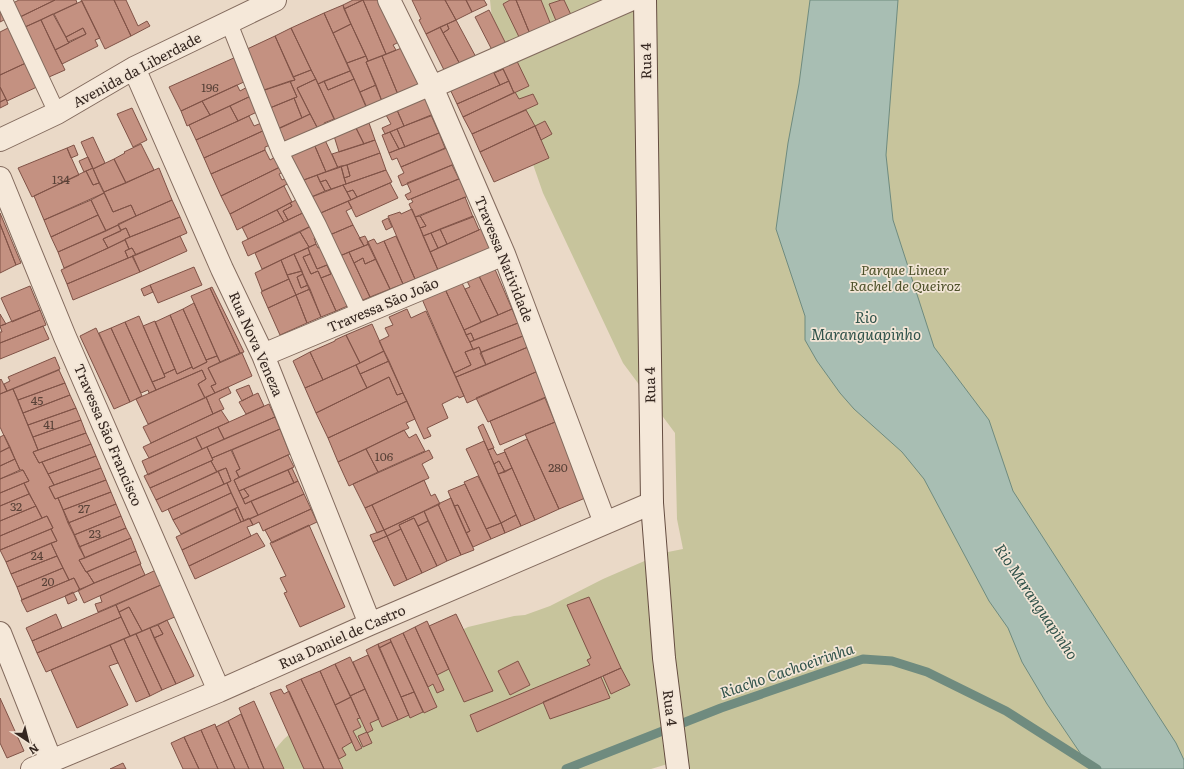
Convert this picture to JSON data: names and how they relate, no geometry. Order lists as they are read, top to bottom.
{
  "streets": {
    "street": [
      "Rua 4",
      "Avenida da Liberdade",
      "Travessa Natividade",
      "Travessa São João",
      "Rua Nova Veneza",
      "Travessa São Francisco",
      "Rua Daniel de Castro"
    ]
  },
  "crossings": [
    ["Rua 4", "Rua Daniel de Castro"],
    ["Avenida da Liberdade", "Rua Nova Veneza"],
    ["Travessa Natividade", "Travessa São João"],
    ["Travessa Natividade", "Rua Daniel de Castro"],
    ["Travessa São João", "Rua Nova Veneza"],
    ["Rua Nova Veneza", "Rua Daniel de Castro"],
    ["Travessa São Francisco", "Rua Daniel de Castro"]
  ],
  "water": ["Rio Maranguapinho", "Riacho Cachoeirinha"],
  "parks": ["Parque Linear Rachel de Queiroz"],
  "house_numbers": [
    "196",
    "134",
    "45",
    "41",
    "106",
    "280",
    "32",
    "27",
    "23",
    "24",
    "20"
  ],
  "north": "bottom right"
}
